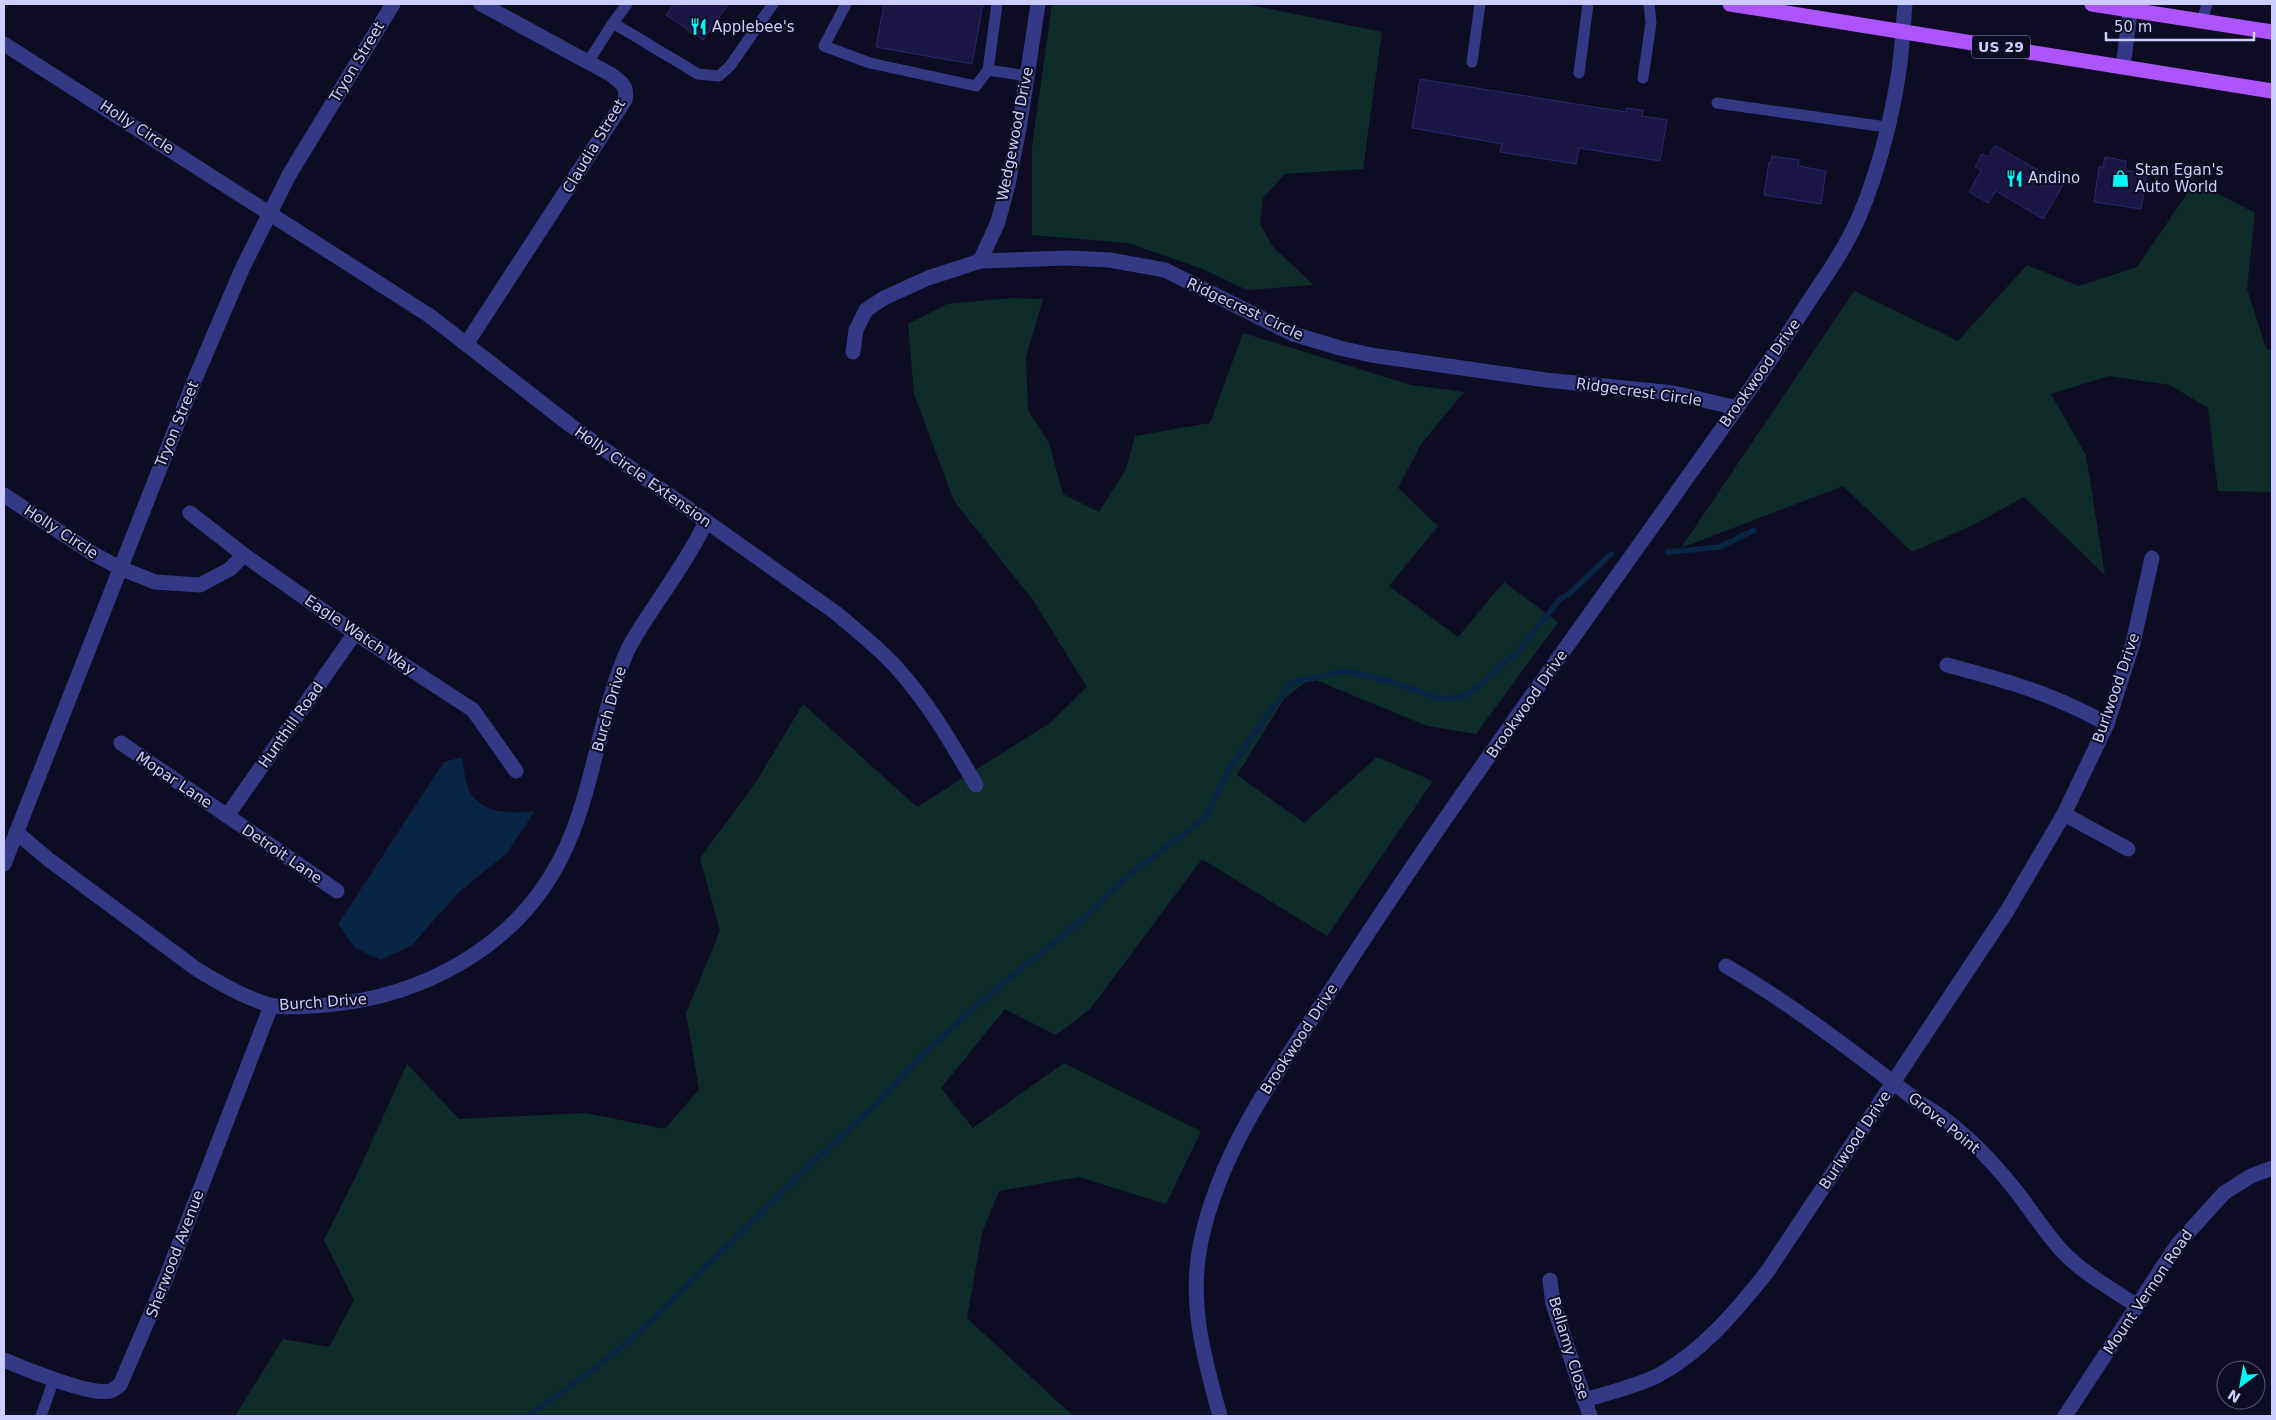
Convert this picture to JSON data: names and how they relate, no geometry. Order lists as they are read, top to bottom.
{
  "streets": {
    "main road": ["US 29"],
    "street": [
      "Tryon Street",
      "Holly Circle",
      "Wedgewood Drive",
      "Claudia Street",
      "Ridgecrest Circle",
      "Brookwood Drive",
      "Holly Circle Extension",
      "Eagle Watch Way",
      "Burlwood Drive",
      "Burch Drive",
      "Hunthill Road",
      "Mopar Lane",
      "Detroit Lane",
      "Grove Point",
      "Sherwood Avenue",
      "Mount Vernon Road",
      "Bellamy Close"
    ]
  },
  "crossings": [
    ["US 29", "Brookwood Drive"],
    ["Tryon Street", "Holly Circle"],
    ["Tryon Street", "Holly Circle Extension"],
    ["Tryon Street", "Burch Drive"],
    ["Holly Circle", "Holly Circle Extension"],
    ["Holly Circle", "Eagle Watch Way"],
    ["Wedgewood Drive", "Ridgecrest Circle"],
    ["Claudia Street", "Holly Circle Extension"],
    ["Ridgecrest Circle", "Brookwood Drive"],
    ["Holly Circle Extension", "Burch Drive"],
    ["Eagle Watch Way", "Hunthill Road"],
    ["Burlwood Drive", "Grove Point"],
    ["Burlwood Drive", "Bellamy Close"],
    ["Burch Drive", "Sherwood Avenue"],
    ["Hunthill Road", "Mopar Lane"],
    ["Hunthill Road", "Detroit Lane"],
    ["Mopar Lane", "Detroit Lane"],
    ["Grove Point", "Mount Vernon Road"]
  ],
  "places": {
    "restaurant": ["Applebee's", "Andino"],
    "shop": ["Stan Egan's Auto World"]
  },
  "scale_bar": "50 m",
  "north": "bottom left"
}
